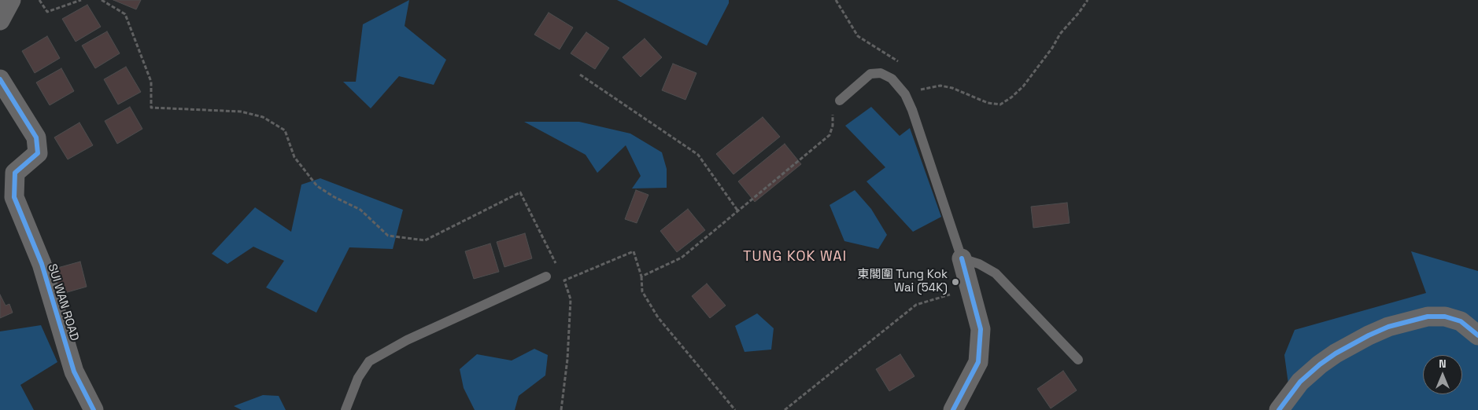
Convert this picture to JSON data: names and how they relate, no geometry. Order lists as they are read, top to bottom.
{
  "streets": {
    "street": ["SUI WAN ROAD"]
  },
  "districts": ["TUNG KOK WAI"],
  "places": ["東閣圍 Tung Kok Wai (54K)"],
  "north": "top"
}
